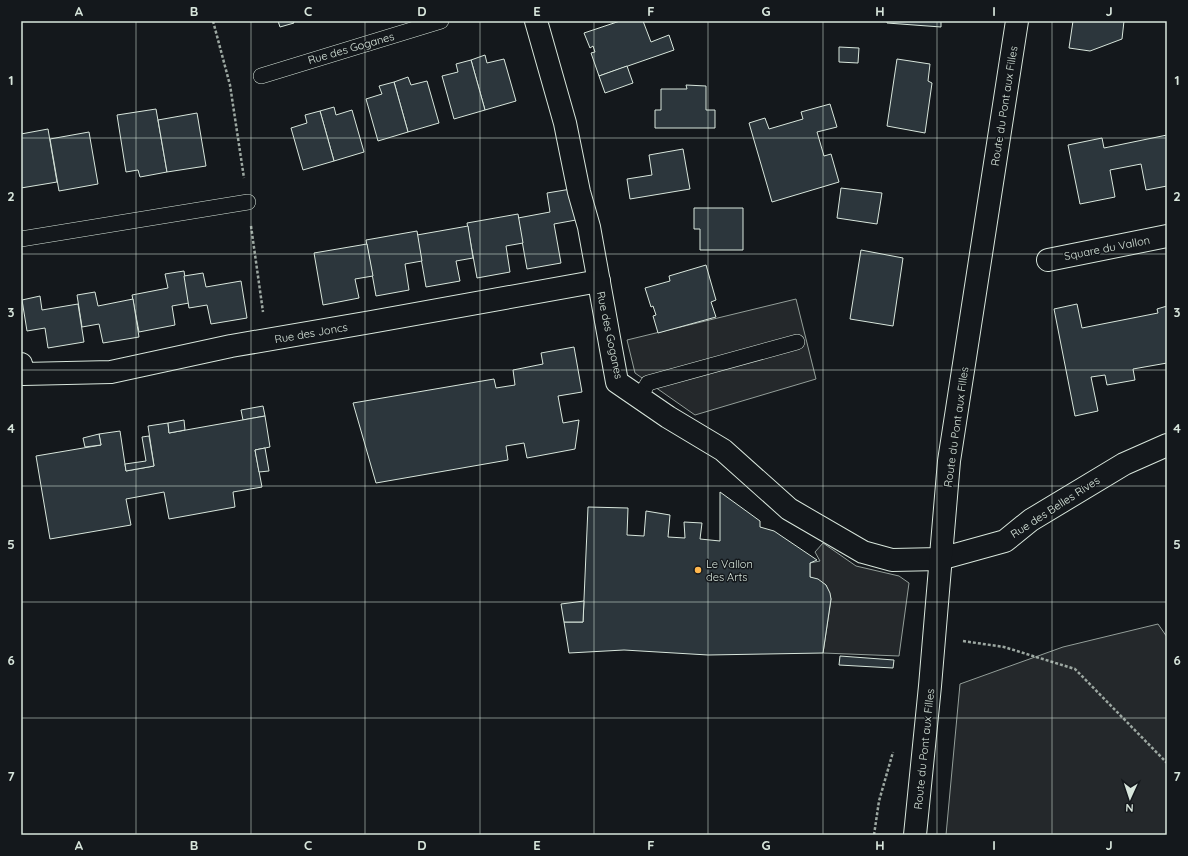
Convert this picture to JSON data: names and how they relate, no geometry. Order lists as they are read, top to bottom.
{
  "streets": {
    "street": [
      "Rue des Goganes",
      "Route du Pont aux Filles",
      "Square du Vallon",
      "Rue des Joncs",
      "Rue des Belles Rives"
    ]
  },
  "crossings": [
    ["Rue des Goganes", "Rue des Joncs"],
    ["Rue des Goganes", "Rue des Belles Rives"],
    ["Route du Pont aux Filles", "Rue des Belles Rives"]
  ],
  "places": ["Le Vallon des Arts"],
  "north": "bottom",
  "grid": {
    "columns": [
      "A",
      "B",
      "C",
      "D",
      "E",
      "F",
      "G",
      "H",
      "I",
      "J"
    ],
    "rows": [
      "1",
      "2",
      "3",
      "4",
      "5",
      "6",
      "7"
    ]
  }
}
